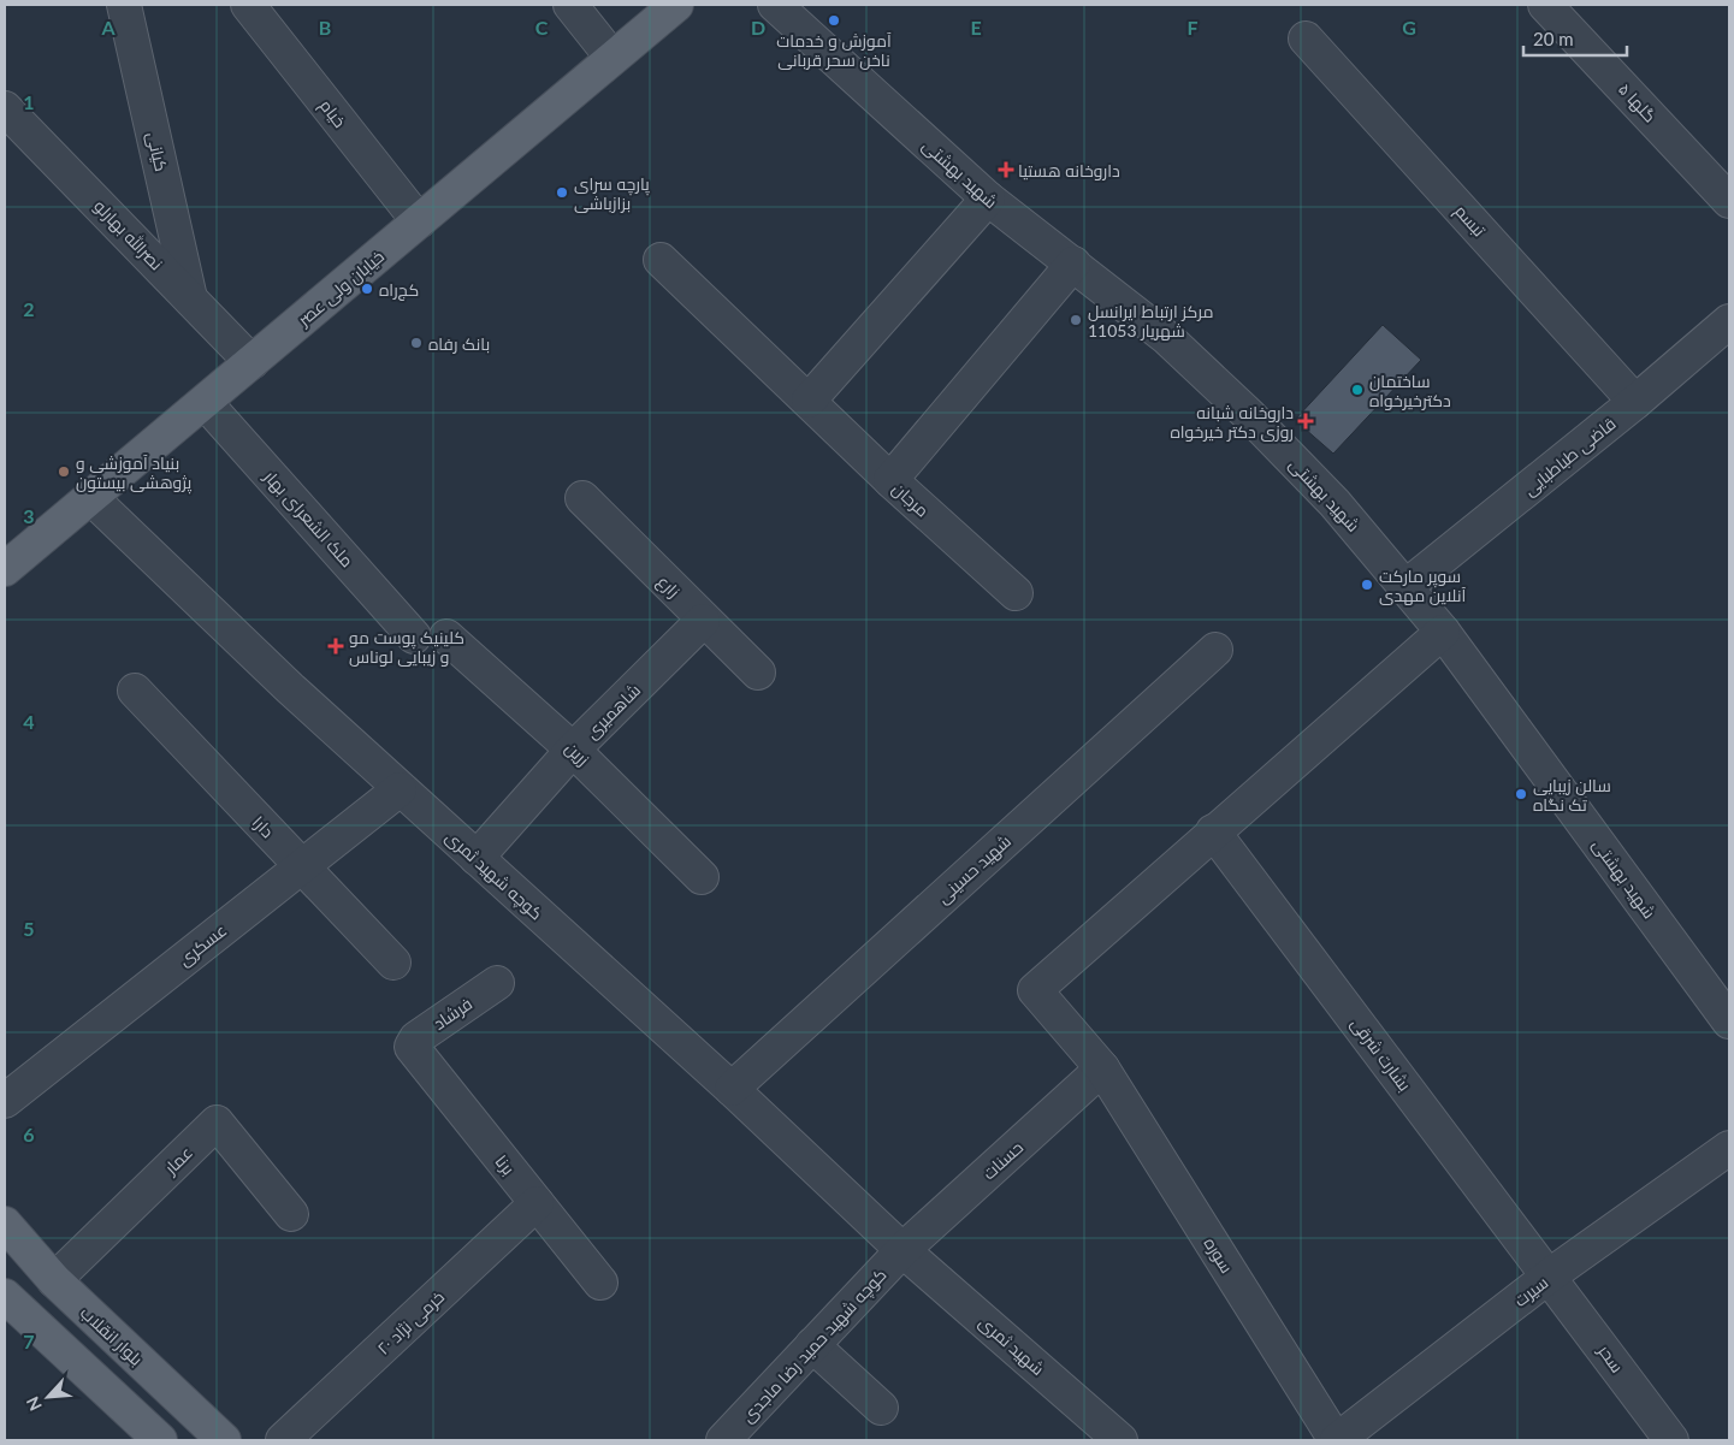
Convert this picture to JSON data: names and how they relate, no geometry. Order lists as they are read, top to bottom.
{
  "streets": {
    "main road": ["خیابان ولی عصر", "بلوار انقلاب"],
    "street": [
      "گلها ۵",
      "خیام",
      "کیانی",
      "شهید بهشتی",
      "تبسم",
      "نصرالله بهارلو",
      "قاضی طباطبایی",
      "مرجان",
      "ملک الشعرای بهار",
      "زارع",
      "شاهمیری",
      "زرین",
      "دارا",
      "شهید حسینی",
      "کوچه شهید ثمری",
      "عسکری",
      "فرشاد",
      "بشارت شرقی",
      "عمار",
      "حسنات",
      "برنا",
      "سوره",
      "سیرت",
      "خرمی نژاد ۲۰",
      "کوچه شهید حمید رضا ماجدی",
      "شهید ثمری",
      "سحر"
    ]
  },
  "crossings": [
    ["خیام", "خیابان ولی عصر"],
    ["کیانی", "نصرالله بهارلو"],
    ["شهید بهشتی", "قاضی طباطبایی"],
    ["تبسم", "قاضی طباطبایی"],
    ["نصرالله بهارلو", "خیابان ولی عصر"],
    ["خیابان ولی عصر", "ملک الشعرای بهار"],
    ["خیابان ولی عصر", "کوچه شهید ثمری"],
    ["زارع", "شاهمیری"],
    ["شاهمیری", "زرین"],
    ["شاهمیری", "کوچه شهید ثمری"],
    ["دارا", "عسکری"],
    ["شهید حسینی", "کوچه شهید ثمری"],
    ["کوچه شهید ثمری", "عسکری"],
    ["کوچه شهید ثمری", "حسنات"],
    ["کوچه شهید ثمری", "کوچه شهید حمید رضا ماجدی"],
    ["کوچه شهید ثمری", "شهید ثمری"],
    ["فرشاد", "برنا"],
    ["بشارت شرقی", "سوره"],
    ["بشارت شرقی", "سیرت"],
    ["بشارت شرقی", "سحر"],
    ["عمار", "بلوار انقلاب"],
    ["حسنات", "سوره"],
    ["حسنات", "کوچه شهید حمید رضا ماجدی"],
    ["حسنات", "شهید ثمری"],
    ["برنا", "خرمی نژاد ۲۰"],
    ["سوره", "سیرت"],
    ["سیرت", "سحر"],
    ["کوچه شهید حمید رضا ماجدی", "شهید ثمری"]
  ],
  "places": {
    "other": [
      "آموزش و‌ خدمات ناخن سحر قربانی",
      "پارچه سرای بزازباشی",
      "کج‌راه",
      "مرکز ارتباط ایرانسل 11053 شهریار",
      "بانک رفاه",
      "ساختمان دکترخیرخواه",
      "بنیاد آموزشی و پژوهشی بیستون",
      "سوپر مارکت آنلاین مهدی",
      "سالن زیبایی تک نگاه"
    ],
    "health": ["داروخانه هستیا", "داروخانه شبانه روزی دکتر خیرخواه", "کلینیک پوست مو و زیبایی لوناس"]
  },
  "scale_bar": "20 m",
  "north": "bottom left",
  "grid": {
    "columns": [
      "A",
      "B",
      "C",
      "D",
      "E",
      "F",
      "G"
    ],
    "rows": [
      "1",
      "2",
      "3",
      "4",
      "5",
      "6",
      "7"
    ]
  }
}
